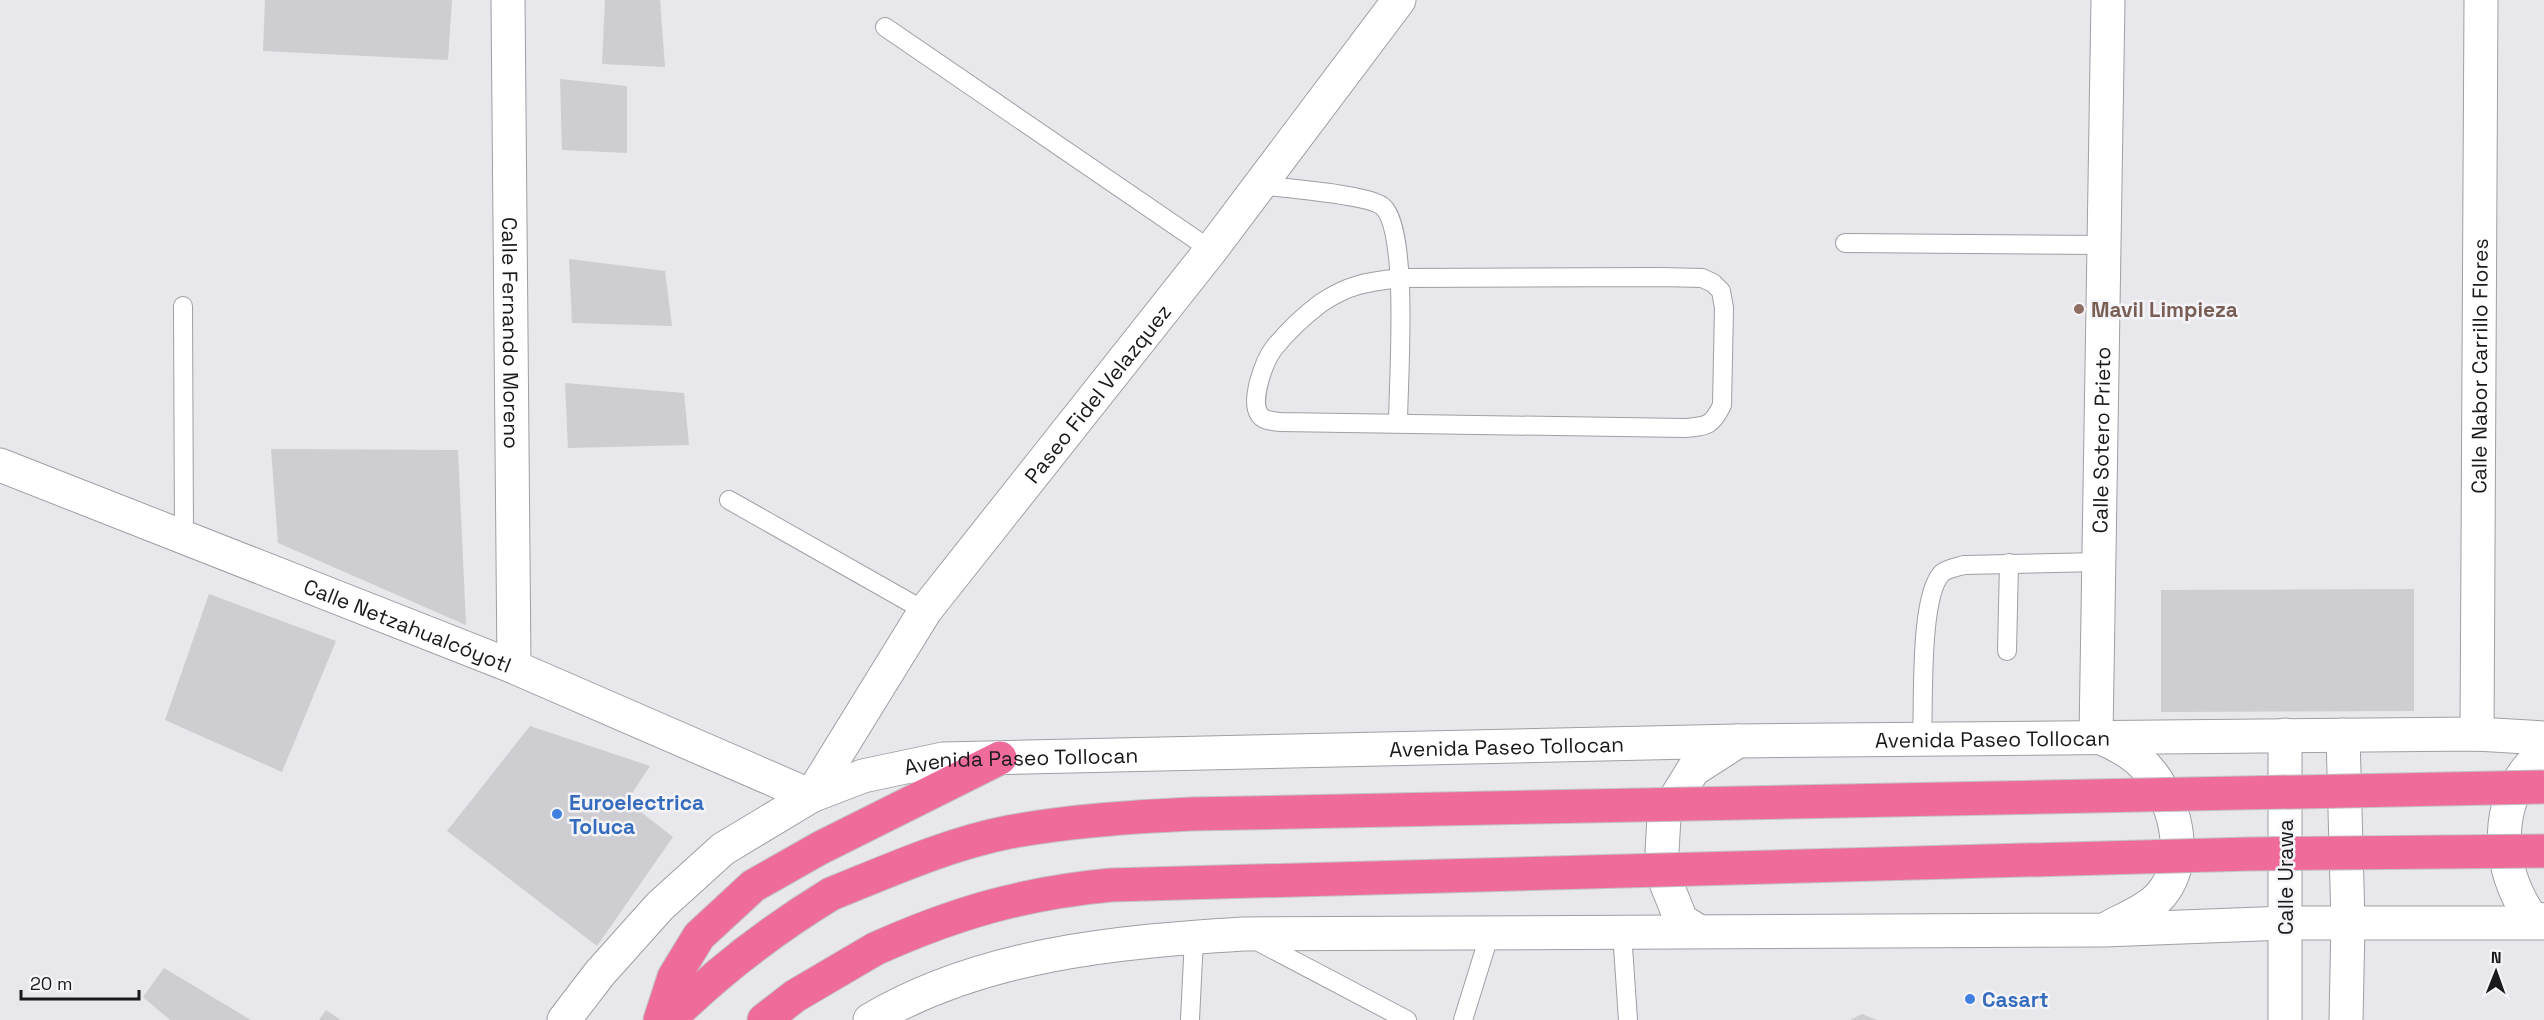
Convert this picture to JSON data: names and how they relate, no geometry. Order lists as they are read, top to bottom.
{
  "streets": {
    "main road": [
      "Calle Fernando Moreno",
      "Calle Nabor Carrillo Flores",
      "Paseo Fidel Velazquez",
      "Calle Sotero Prieto",
      "Calle Netzahualcóyotl",
      "Avenida Paseo Tollocan",
      "Calle Urawa"
    ]
  },
  "crossings": [
    ["Calle Fernando Moreno", "Calle Netzahualcóyotl"],
    ["Calle Nabor Carrillo Flores", "Avenida Paseo Tollocan"],
    ["Paseo Fidel Velazquez", "Calle Netzahualcóyotl"],
    ["Paseo Fidel Velazquez", "Avenida Paseo Tollocan"],
    ["Calle Sotero Prieto", "Avenida Paseo Tollocan"],
    ["Calle Netzahualcóyotl", "Avenida Paseo Tollocan"],
    ["Avenida Paseo Tollocan", "Calle Urawa"]
  ],
  "places": ["Mavil Limpieza", "Euroelectrica Toluca", "Casart"],
  "scale_bar": "20 m",
  "north": "top"
}
